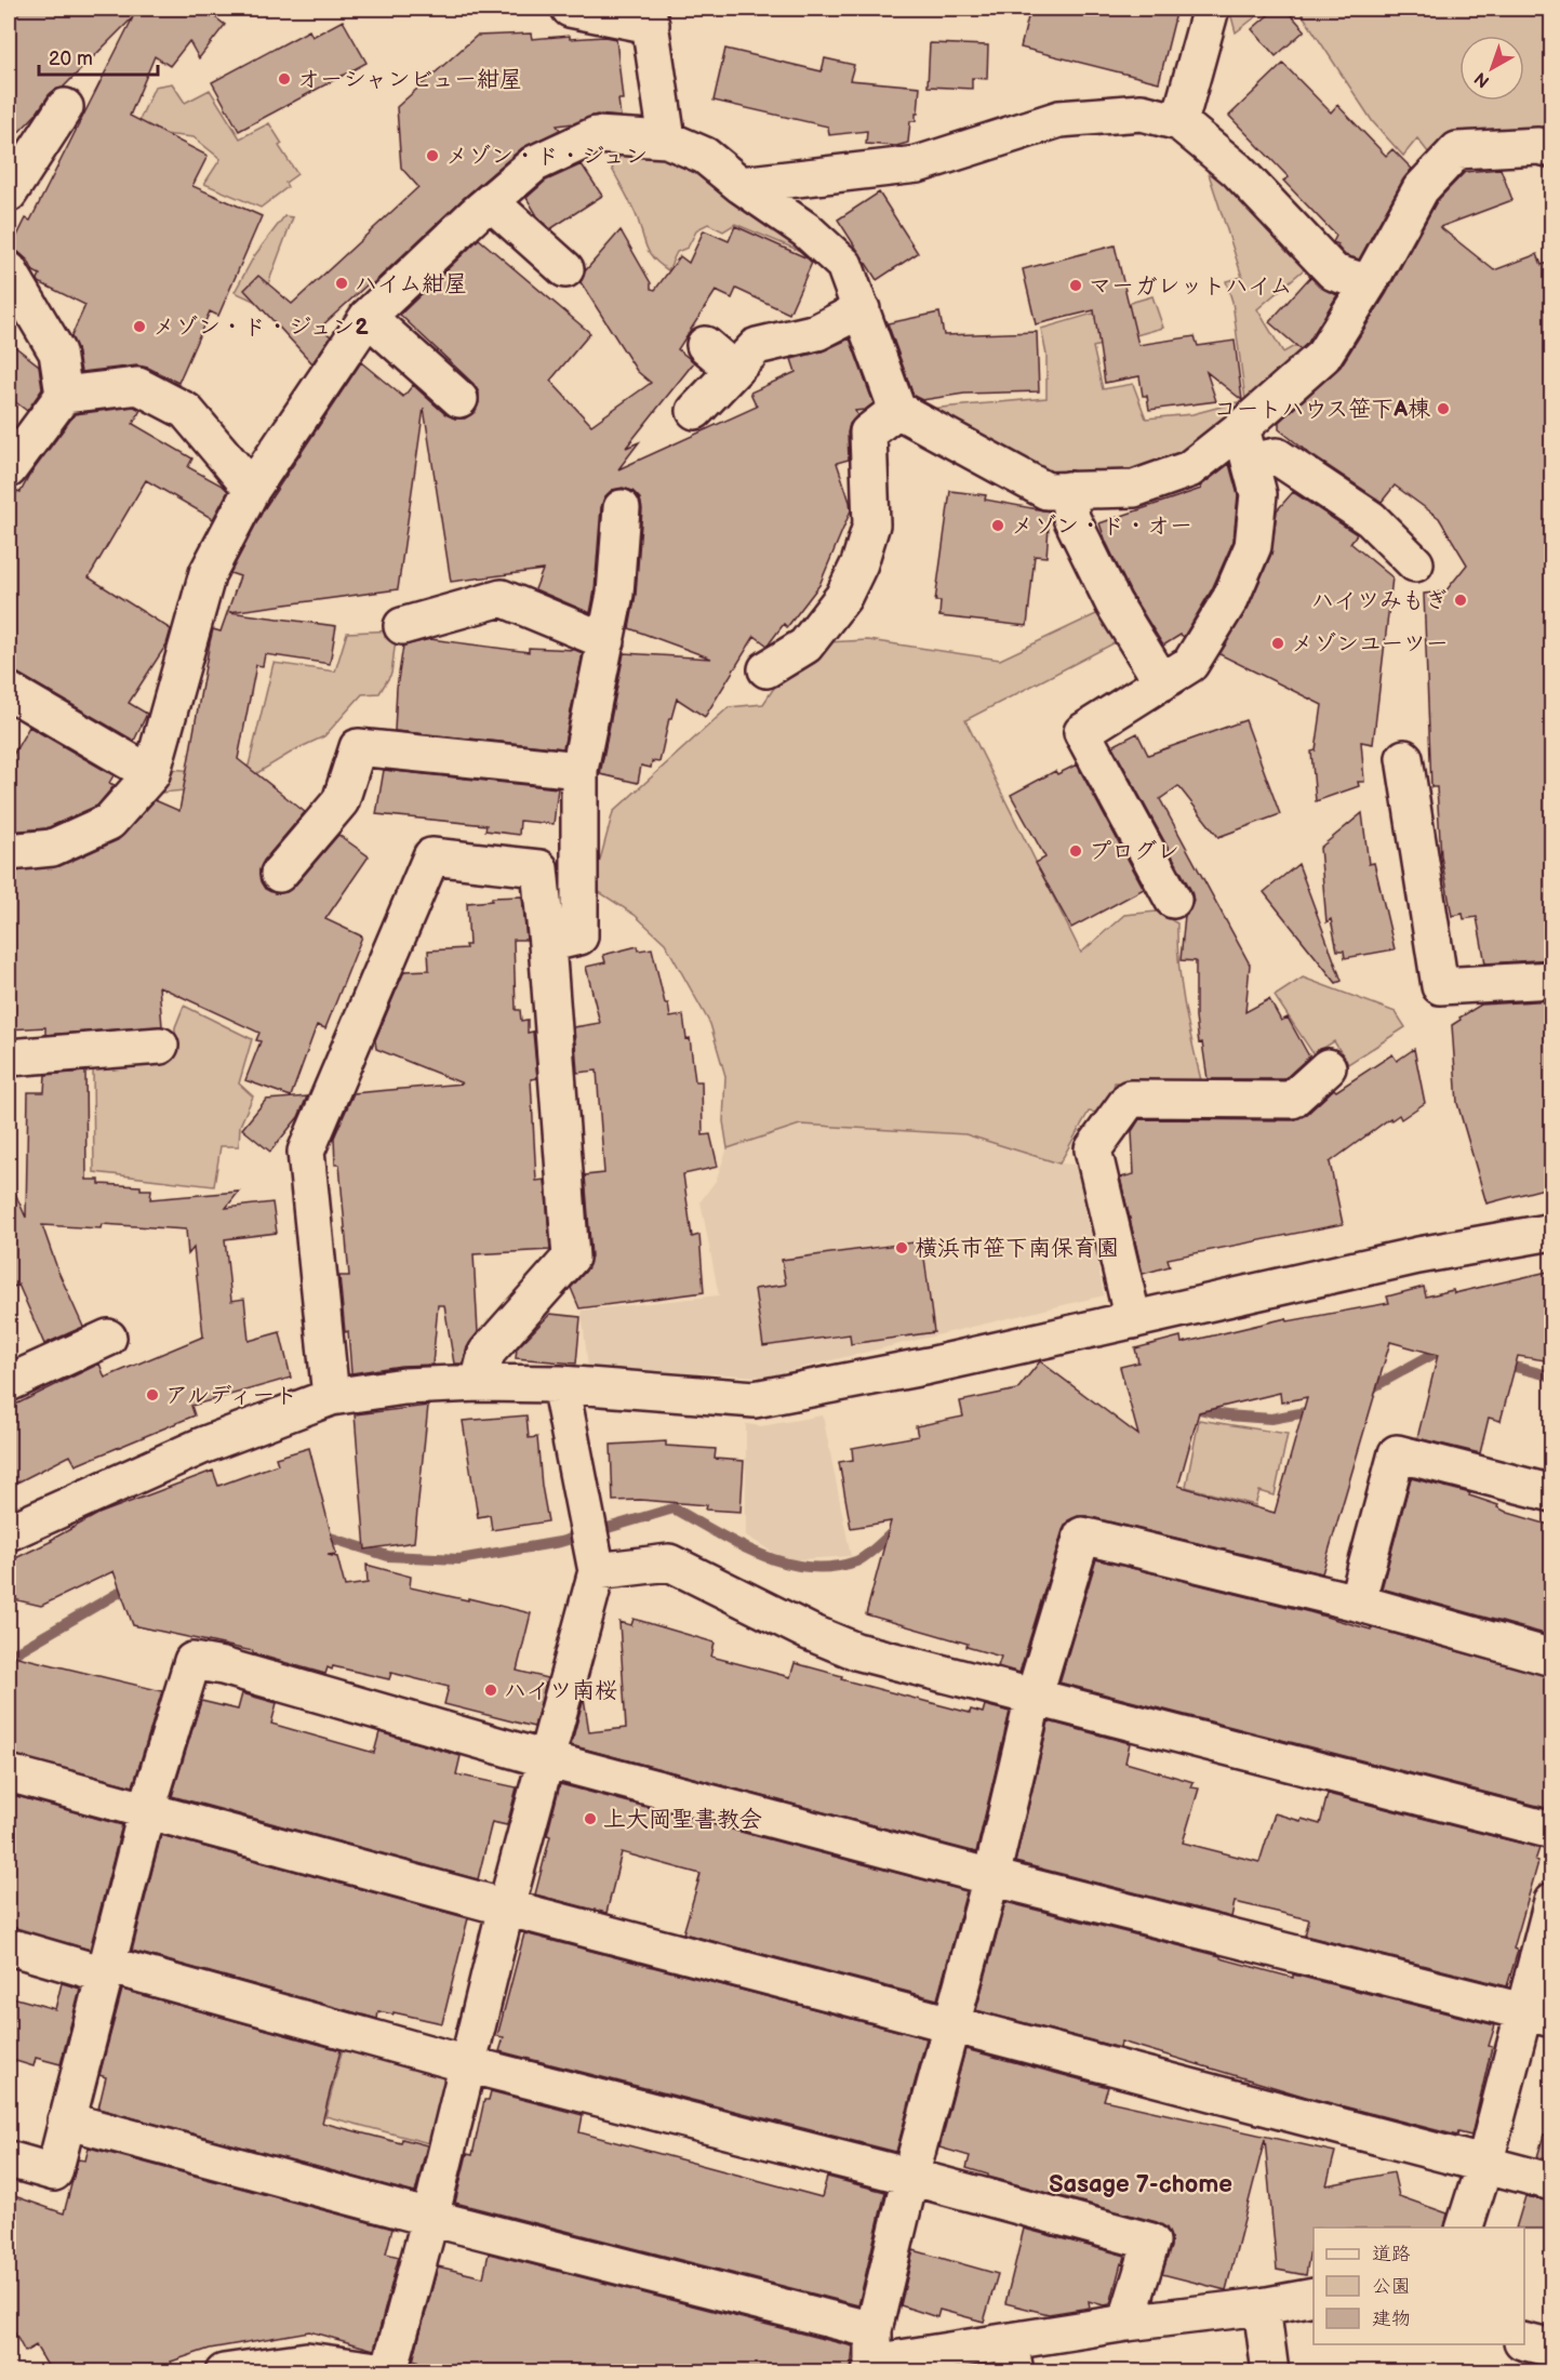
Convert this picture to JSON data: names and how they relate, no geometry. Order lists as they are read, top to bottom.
{
  "districts": ["Sasage 7-chome"],
  "places": [
    "オーシャンビュー紺屋",
    "メゾン・ド・ジュン",
    "ハイム紺屋",
    "マーガレットハイム",
    "メゾン・ド・ジュン2",
    "コートハウス笹下A棟",
    "メゾン・ド・オー",
    "ハイツみもぎ",
    "メゾンユーツー",
    "プログレ",
    "横浜市笹下南保育園",
    "アルディート",
    "ハイツ南桜",
    "上大岡聖書教会"
  ],
  "legend": ["道路", "公園", "建物"],
  "scale_bar": "20 m",
  "north": "bottom left"
}
